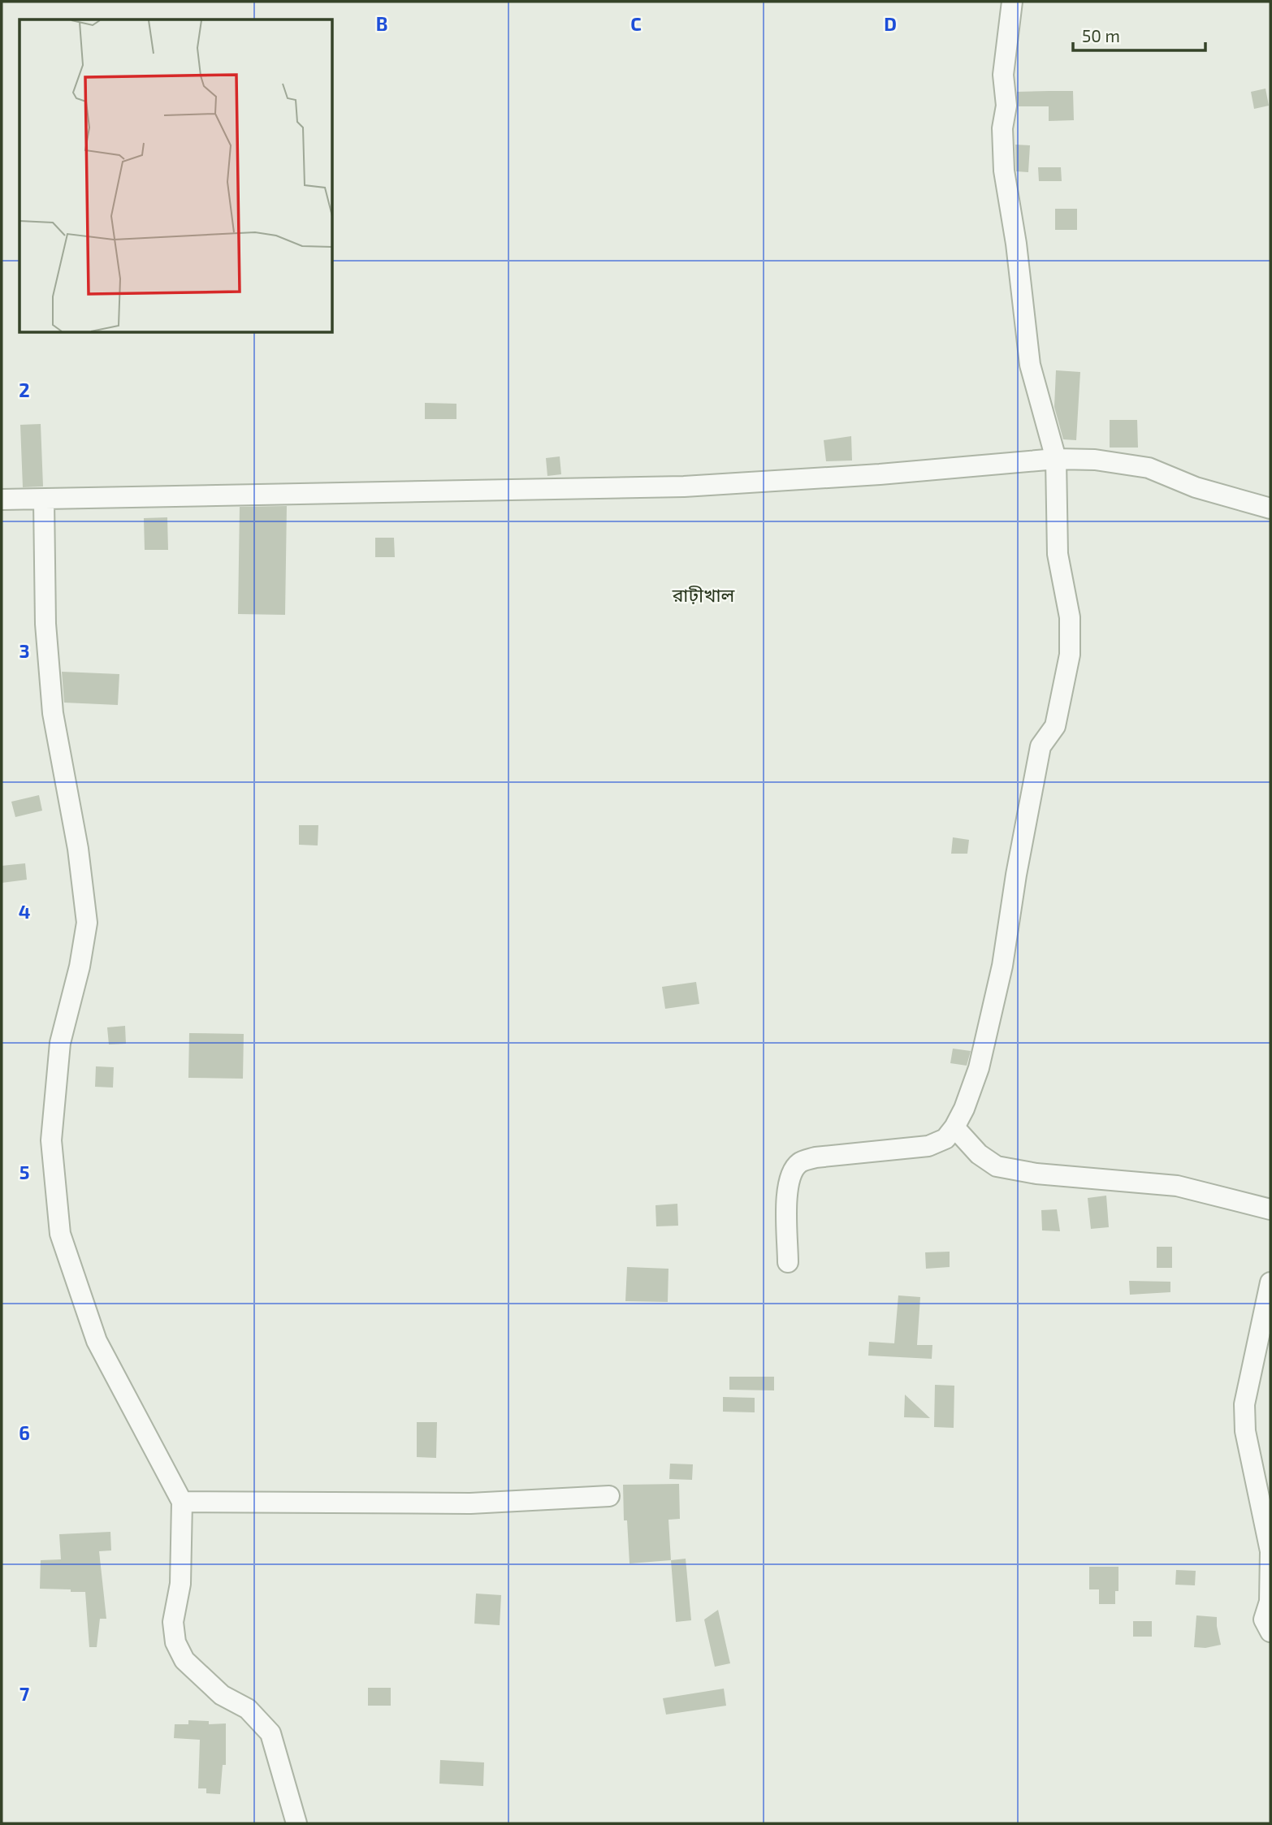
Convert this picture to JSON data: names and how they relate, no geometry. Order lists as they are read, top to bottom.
{
  "districts": ["রাঢ়ীখাল"],
  "scale_bar": "50 m",
  "grid": {
    "columns": ["B", "C", "D"],
    "rows": [
      "2",
      "3",
      "4",
      "5",
      "6",
      "7"
    ]
  }
}
